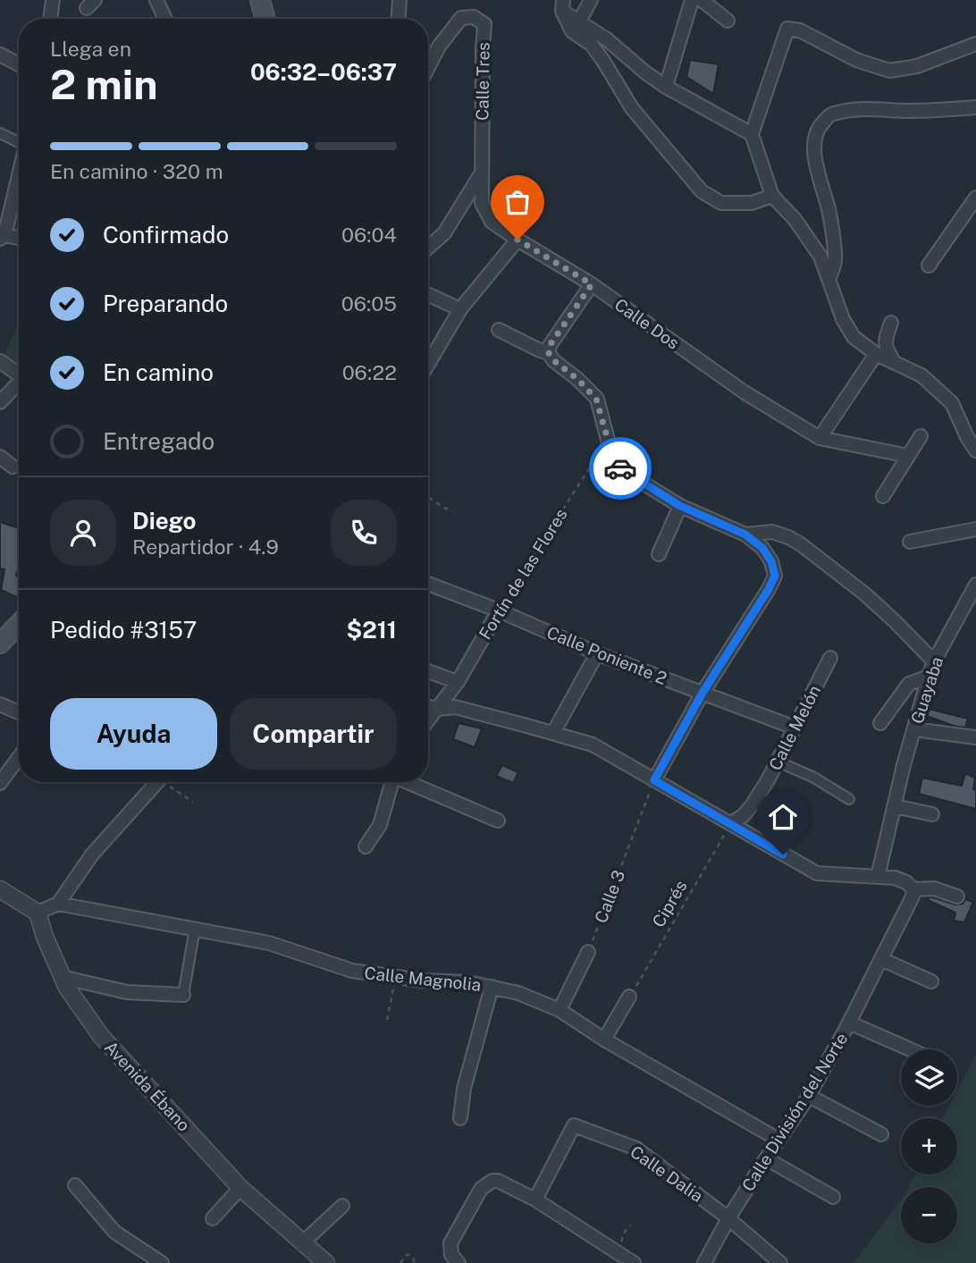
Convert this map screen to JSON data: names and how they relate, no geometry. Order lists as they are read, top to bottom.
{
  "streets": {
    "street": [
      "Calle Tres",
      "Calle Dos",
      "Fortín de las Flores",
      "Calle Poniente 2",
      "Guayaba",
      "Calle Melón",
      "Calle Magnolia",
      "Avenida Ébano",
      "Calle División del Norte",
      "Calle Dalia"
    ],
    "path": ["Calle 3", "Ciprés"]
  },
  "crossings": [
    ["Calle Tres", "Calle Dos"],
    ["Fortín de las Flores", "Calle Poniente 2"],
    ["Calle Poniente 2", "Calle Melón"],
    ["Calle Melón", "Ciprés"],
    ["Calle Magnolia", "Calle División del Norte"],
    ["Calle División del Norte", "Calle Dalia"]
  ],
  "page": {
    "heading": ["2 min", "Llega en", "06:32–06:37"],
    "panel": [
      "Diego",
      "Repartidor · 4.9",
      "Pedido #3157",
      "$211"
    ],
    "bar": "En camino · 320 m",
    "list": [
      ["Confirmado", "06:04"],
      ["Preparando", "06:05"],
      ["En camino", "06:22"],
      "Entregado"
    ],
    "buttons": ["Ayuda", "Compartir"],
    "map_buttons": ["+", "−"]
  }
}
